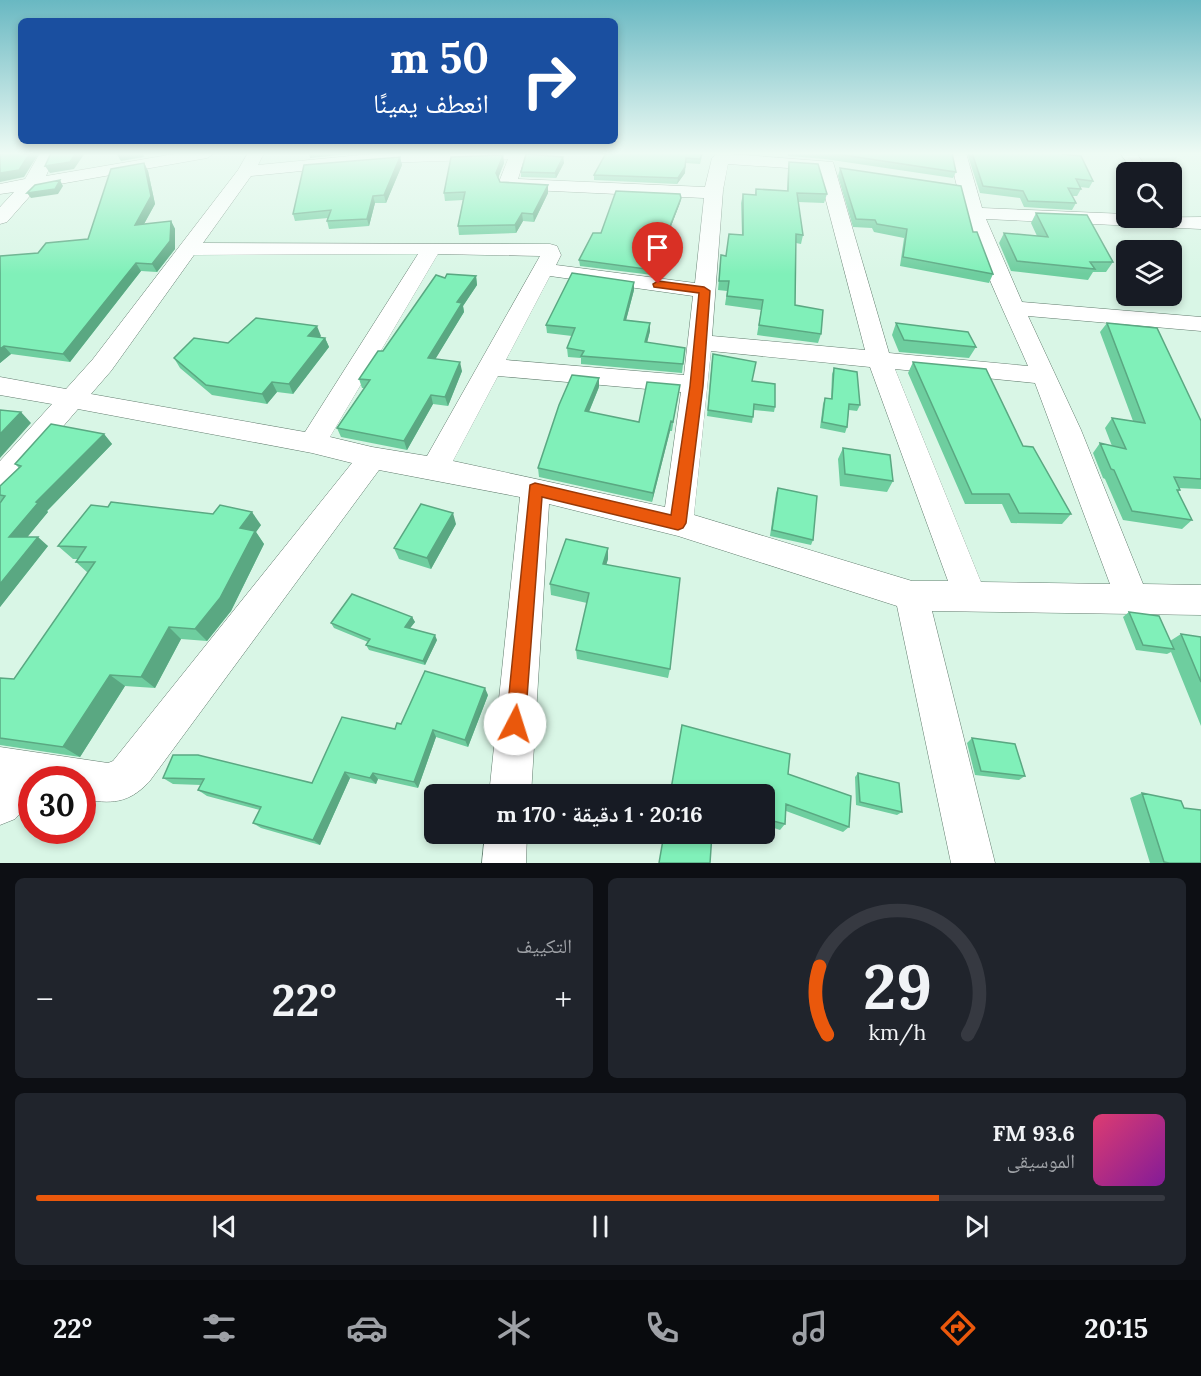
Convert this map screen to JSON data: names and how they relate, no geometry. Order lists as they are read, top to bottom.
{
  "page": {
    "turn": ["50 m", "انعطف يمينًا"],
    "limit": "30",
    "trip": "20:16 · 1 دقيقة · 170 m",
    "tile": "التكييف",
    "heat": ["−", "22°", "+"],
    "song": ["93.6 FM", "الموسيقى"],
    "tabs": ["20:15", "22°"],
    "gauge": ["29", "km/h"]
  }
}
